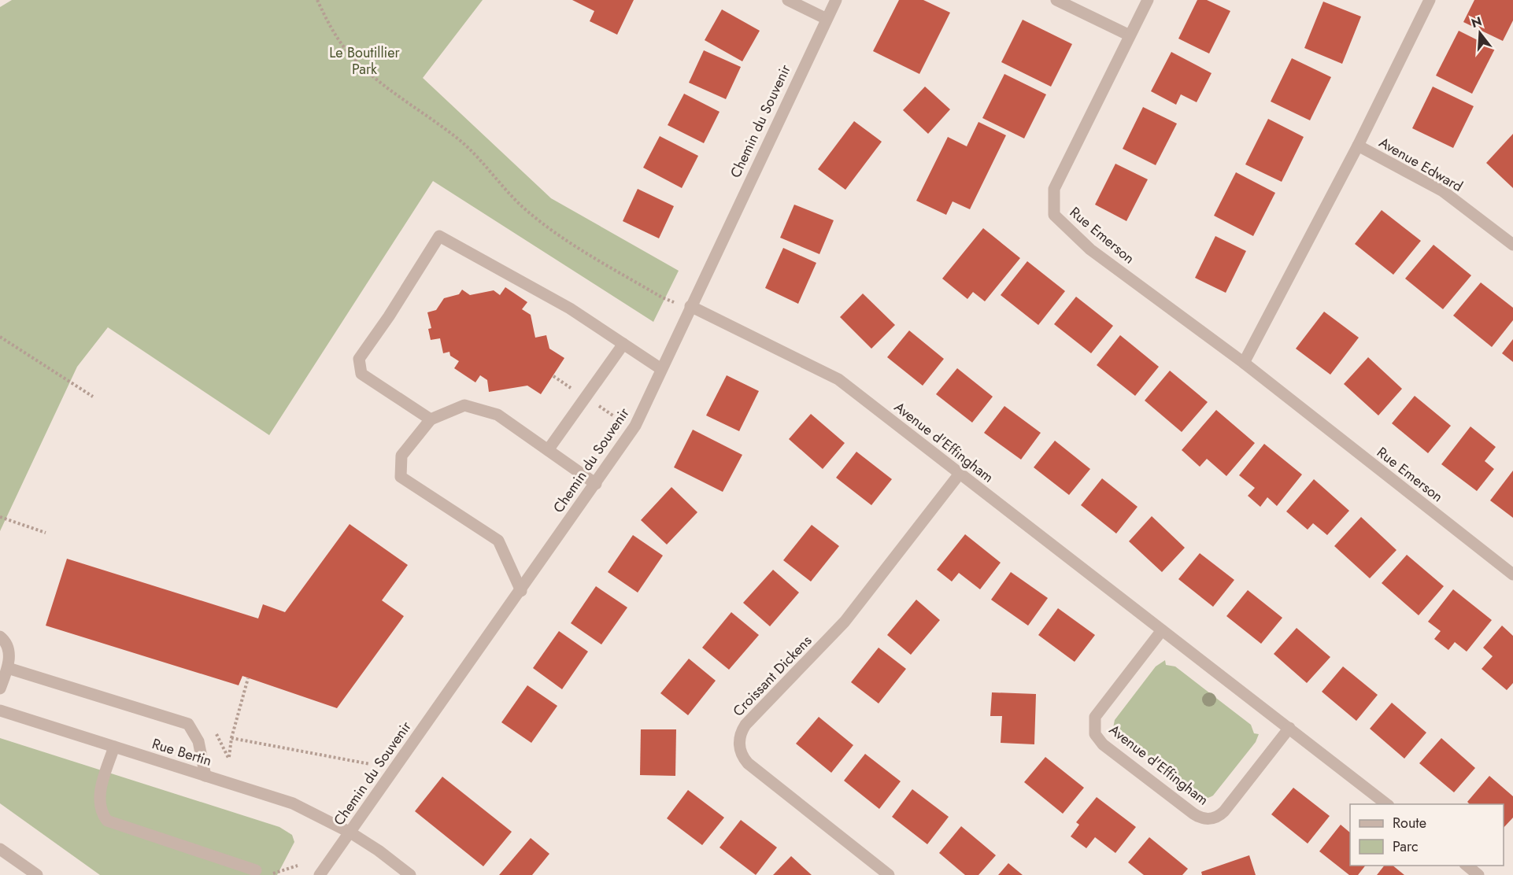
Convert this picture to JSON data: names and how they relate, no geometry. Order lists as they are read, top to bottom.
{
  "streets": {
    "street": [
      "Chemin du Souvenir",
      "Avenue Edward",
      "Rue Emerson",
      "Avenue d'Effingham",
      "Croissant Dickens",
      "Rue Bertin"
    ]
  },
  "crossings": [
    ["Chemin du Souvenir", "Avenue d'Effingham"],
    ["Chemin du Souvenir", "Rue Bertin"],
    ["Avenue d'Effingham", "Croissant Dickens"]
  ],
  "parks": ["Le Boutillier Park"],
  "legend": ["Route", "Parc"],
  "north": "top"
}
